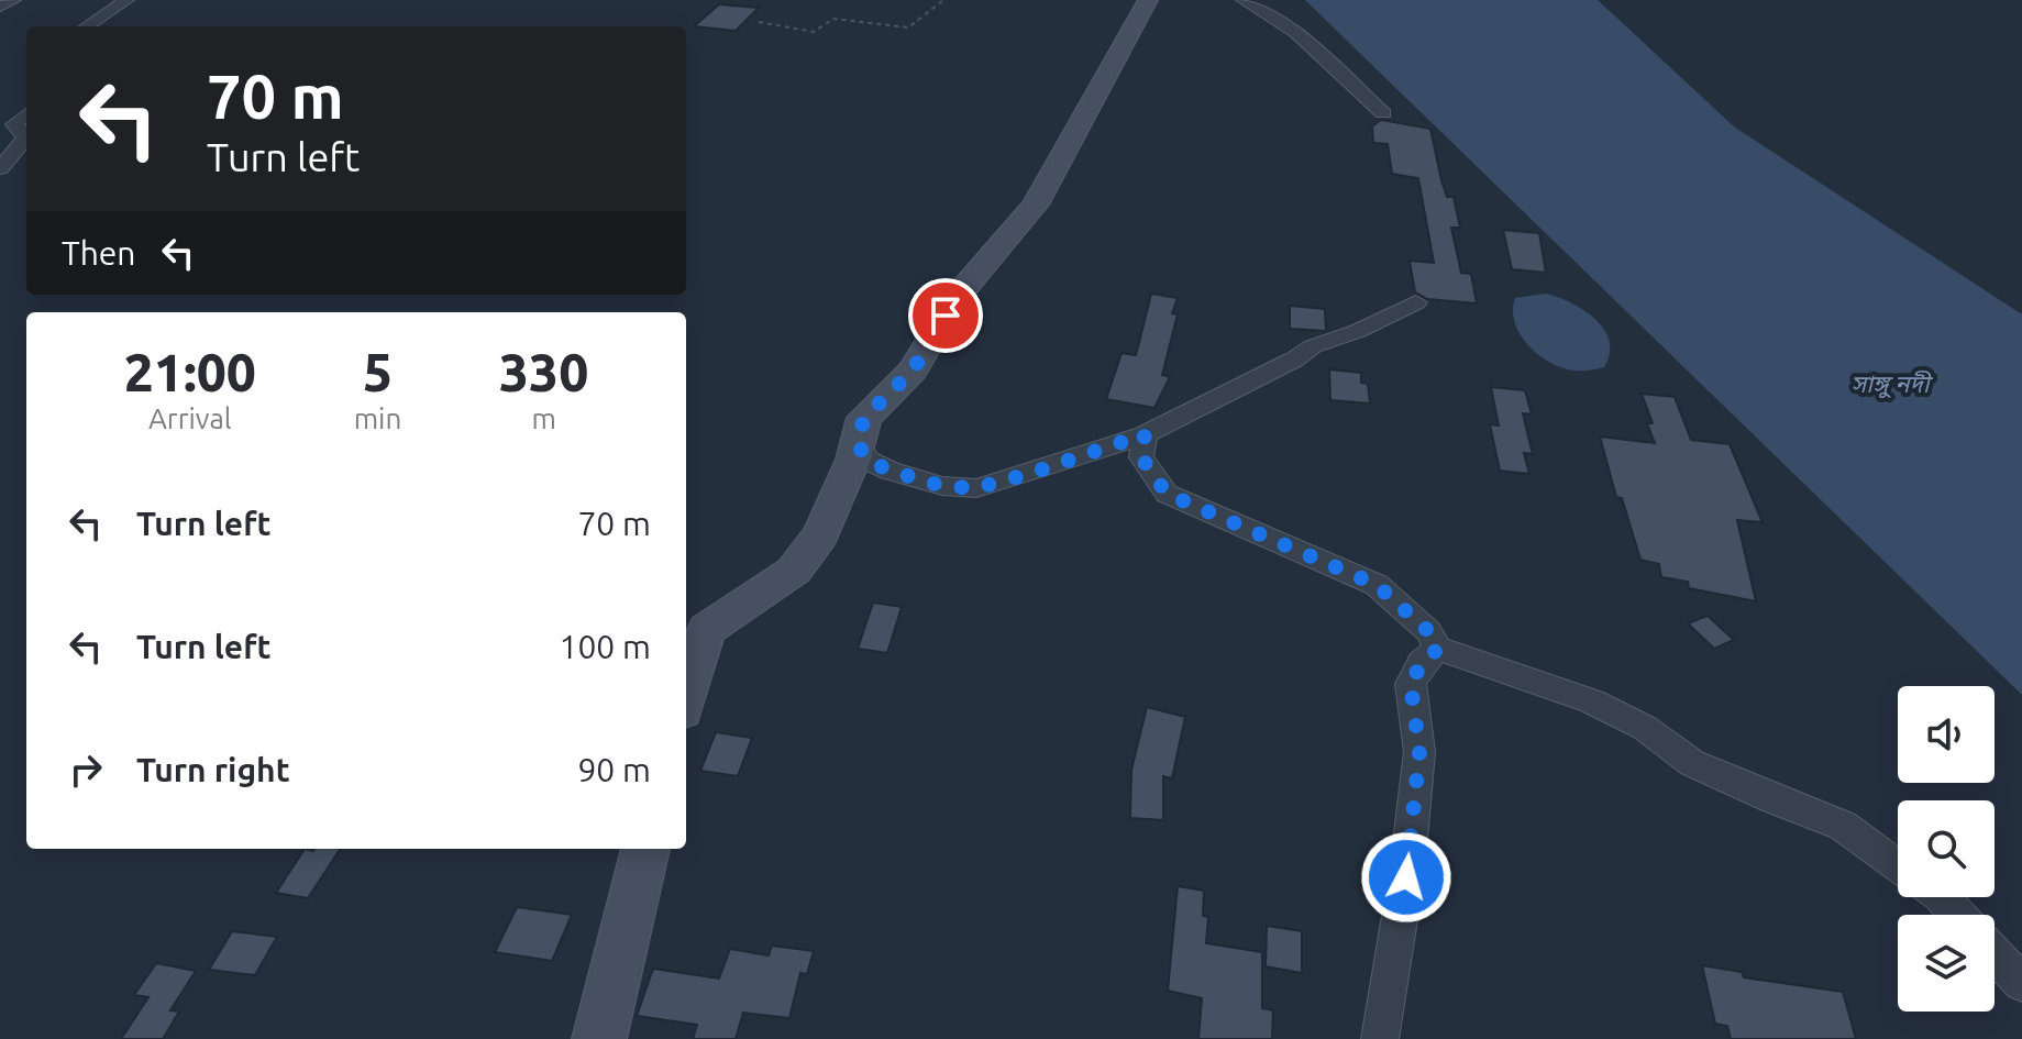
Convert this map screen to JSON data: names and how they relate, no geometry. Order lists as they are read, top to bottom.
{
  "water": ["সাঙ্গু নদী"],
  "page": {
    "turn": ["70 m", "Turn left"],
    "then": "Then",
    "eta": [
      "21:00",
      "Arrival",
      "5",
      "min",
      "330",
      "m"
    ],
    "list": [
      {
        "name": "Turn left",
        "value": "70 m"
      },
      {
        "name": "Turn left",
        "value": "100 m"
      },
      {
        "name": "Turn right",
        "value": "90 m"
      }
    ]
  }
}
